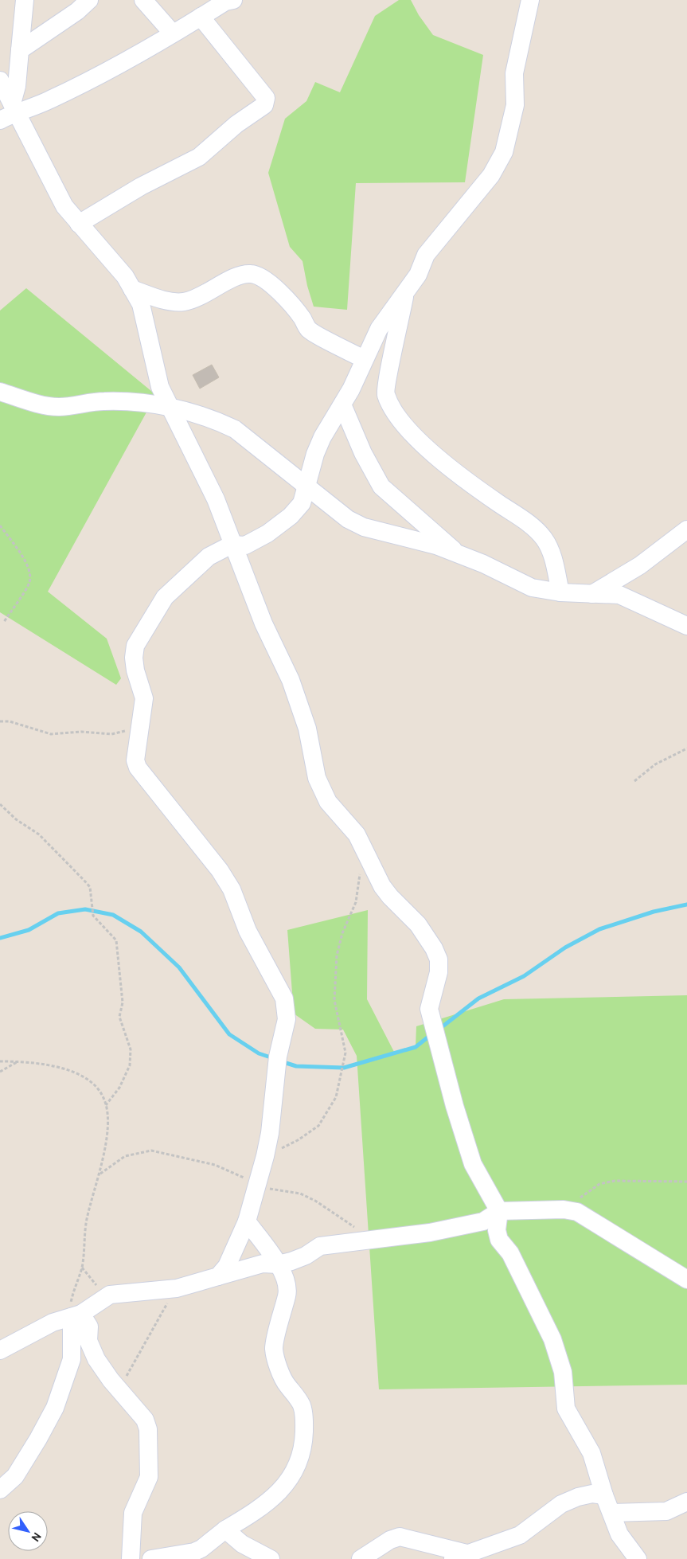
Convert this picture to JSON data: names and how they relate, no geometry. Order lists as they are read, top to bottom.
{
  "north": "bottom right"
}
